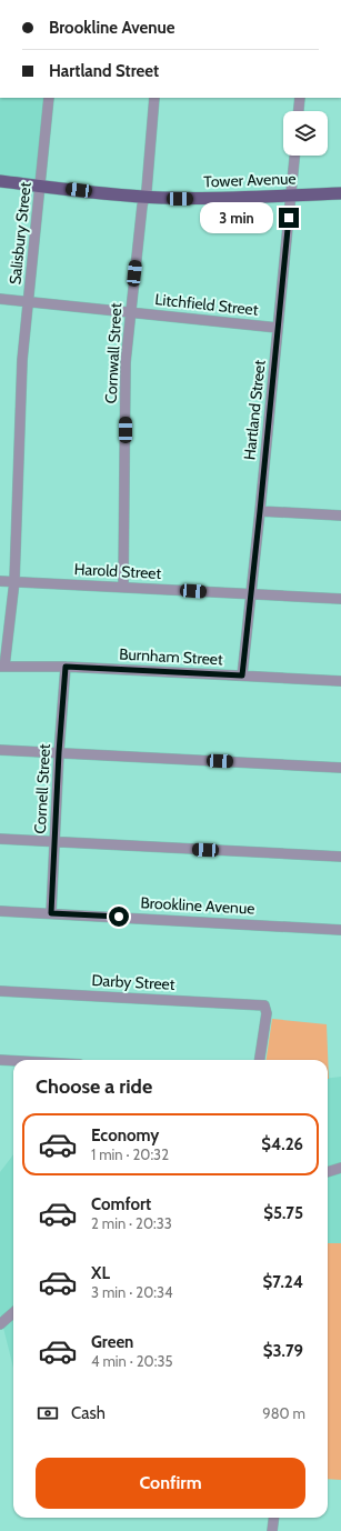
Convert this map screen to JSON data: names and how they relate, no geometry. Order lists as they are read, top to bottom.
{
  "streets": {
    "main road": ["Tower Avenue"],
    "street": [
      "Salisbury Street",
      "Litchfield Street",
      "Cornwall Street",
      "Hartland Street",
      "Harold Street",
      "Burnham Street",
      "Cornell Street",
      "Brookline Avenue",
      "Darby Street"
    ]
  },
  "crossings": [
    ["Tower Avenue", "Salisbury Street"],
    ["Tower Avenue", "Cornwall Street"],
    ["Tower Avenue", "Hartland Street"],
    ["Salisbury Street", "Litchfield Street"],
    ["Salisbury Street", "Harold Street"],
    ["Salisbury Street", "Burnham Street"],
    ["Litchfield Street", "Cornwall Street"],
    ["Litchfield Street", "Hartland Street"],
    ["Cornwall Street", "Harold Street"],
    ["Hartland Street", "Harold Street"],
    ["Hartland Street", "Burnham Street"],
    ["Burnham Street", "Cornell Street"],
    ["Cornell Street", "Brookline Avenue"]
  ],
  "page": {
    "banner": ["Brookline Avenue", "Hartland Street"],
    "bubble": "3 min",
    "heading": "Choose a ride",
    "list": [
      {
        "name": "Economy",
        "note": "1 min · 20:32",
        "value": "$4.26"
      },
      {
        "name": "Comfort",
        "note": "2 min · 20:33",
        "value": "$5.75"
      },
      {
        "name": "XL",
        "note": "3 min · 20:34",
        "value": "$7.24"
      },
      {
        "name": "Green",
        "note": "4 min · 20:35",
        "value": "$3.79"
      }
    ],
    "pay": ["Cash", "980 m"],
    "buttons": "Confirm"
  }
}
